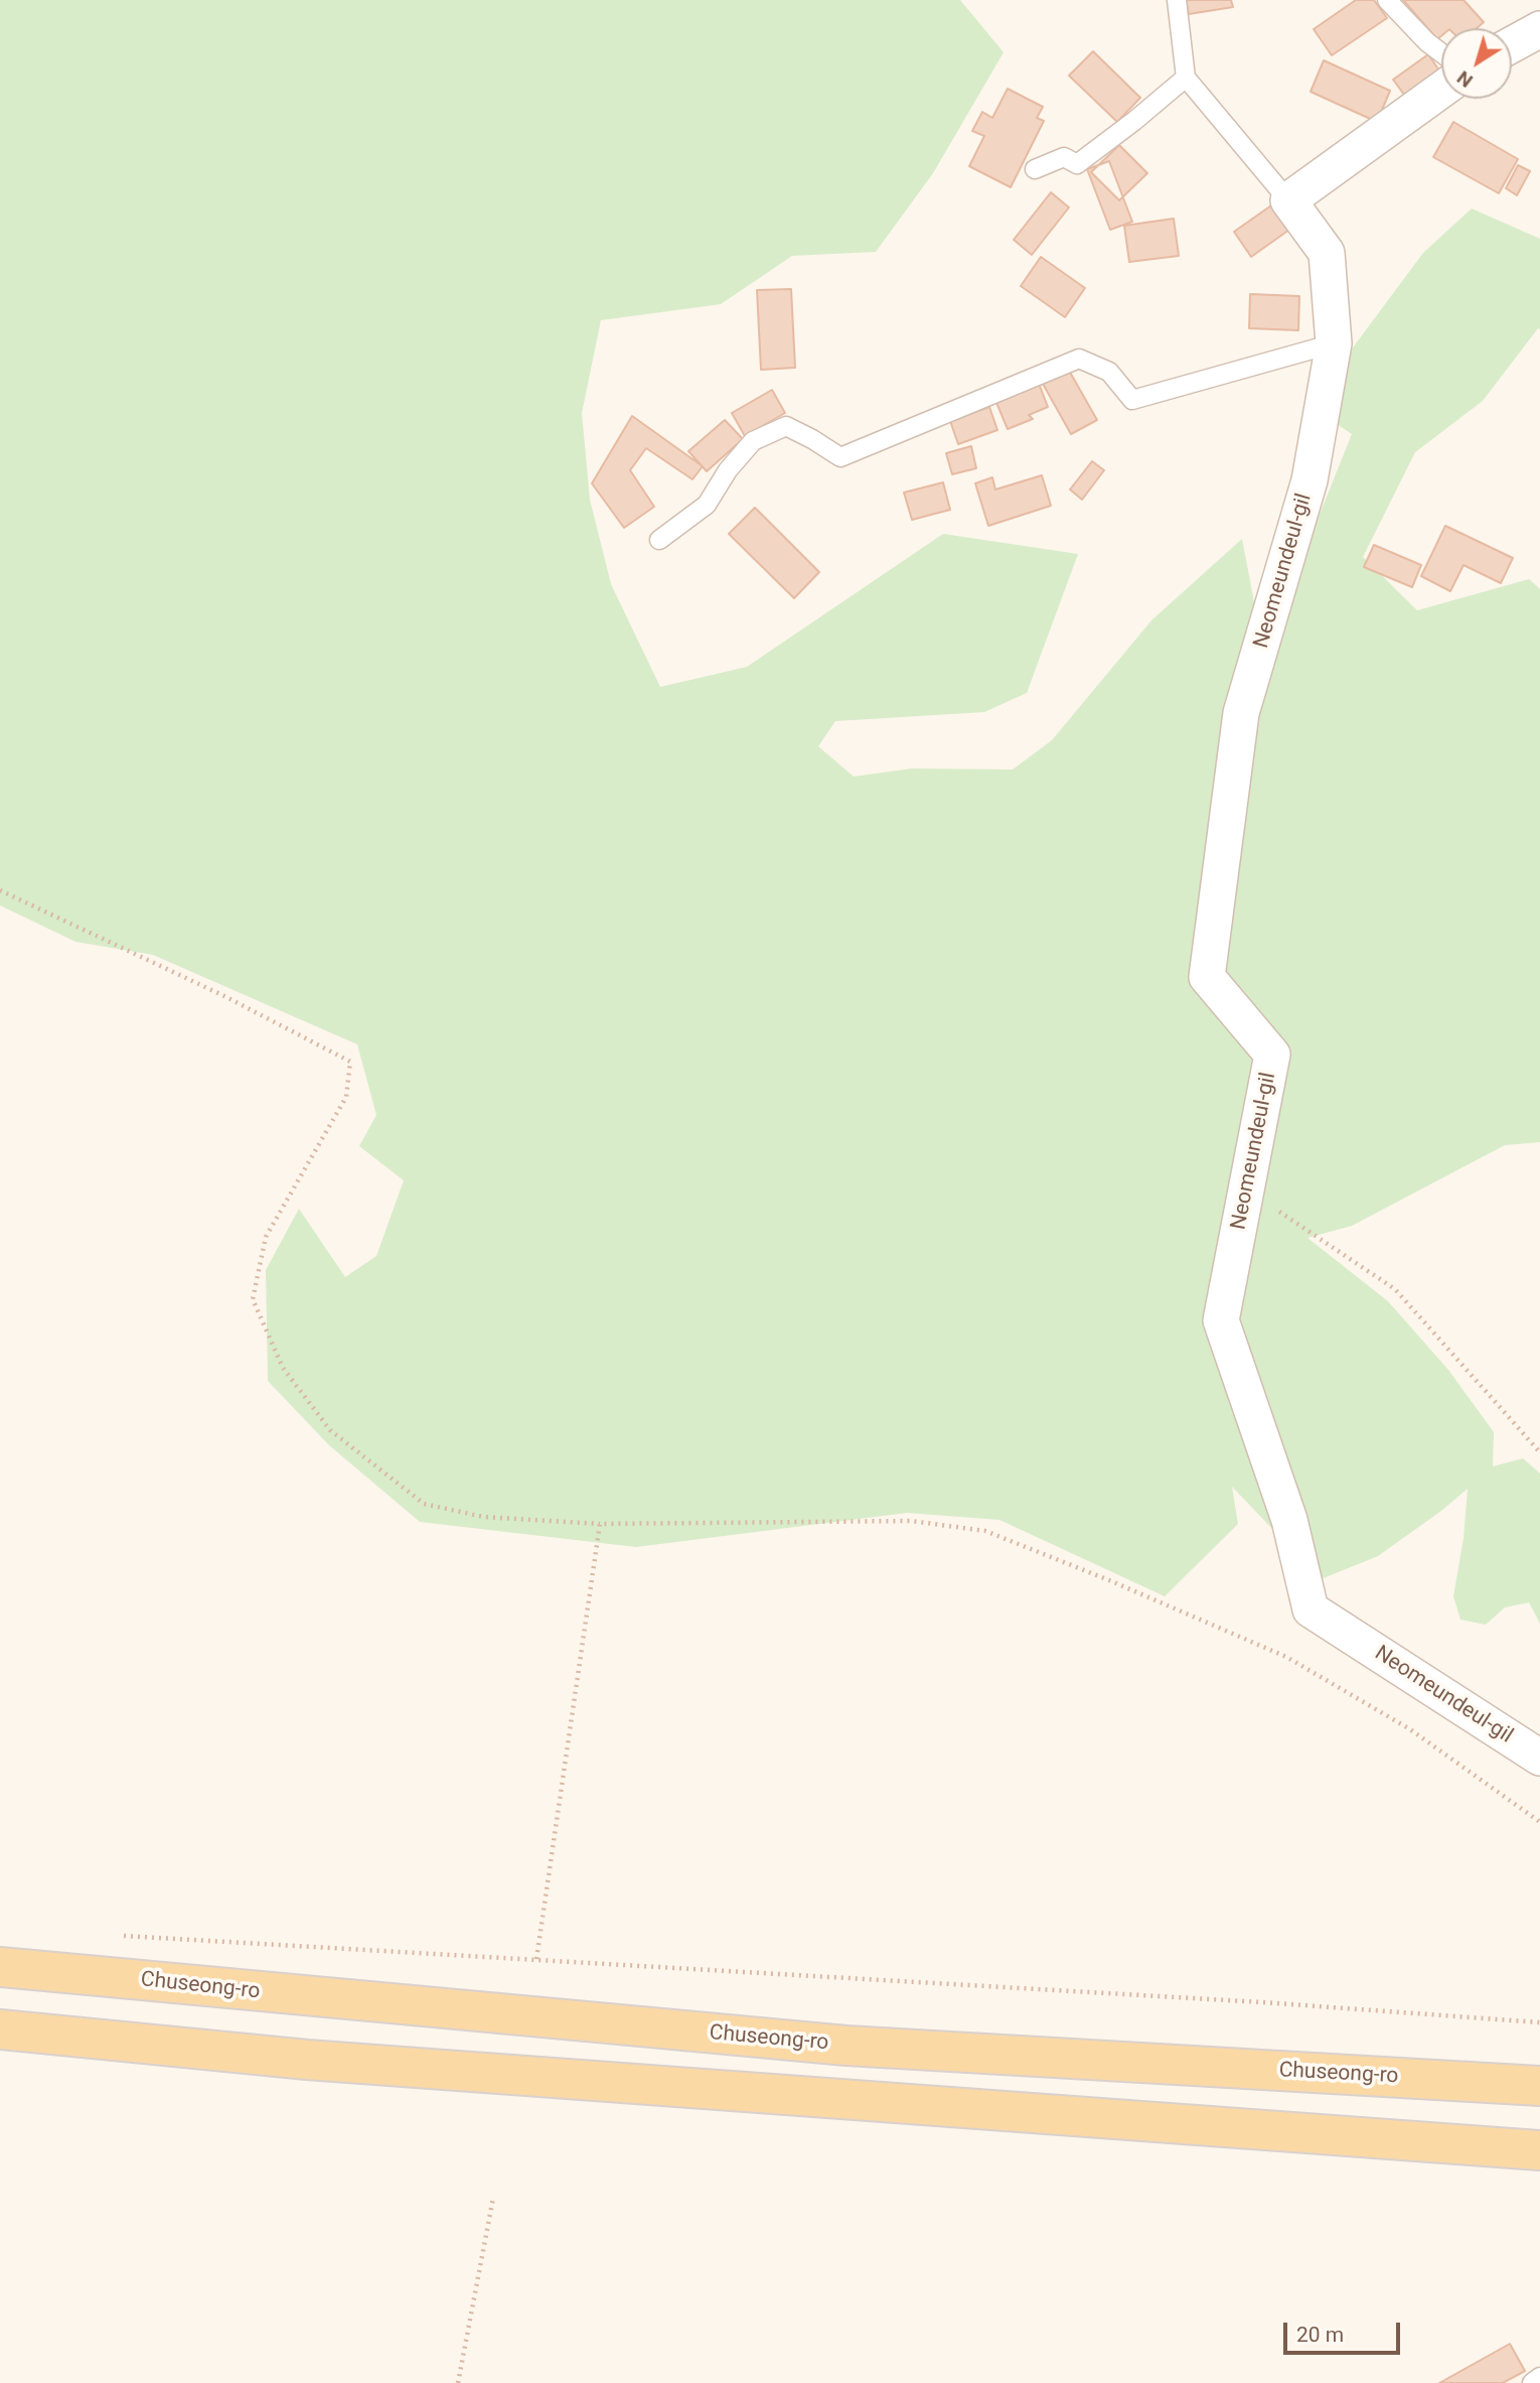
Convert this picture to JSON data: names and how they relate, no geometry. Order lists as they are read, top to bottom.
{
  "streets": {
    "main road": ["Chuseong-ro"],
    "street": ["Neomeundeul-gil"]
  },
  "scale_bar": "20 m",
  "north": "bottom left"
}
